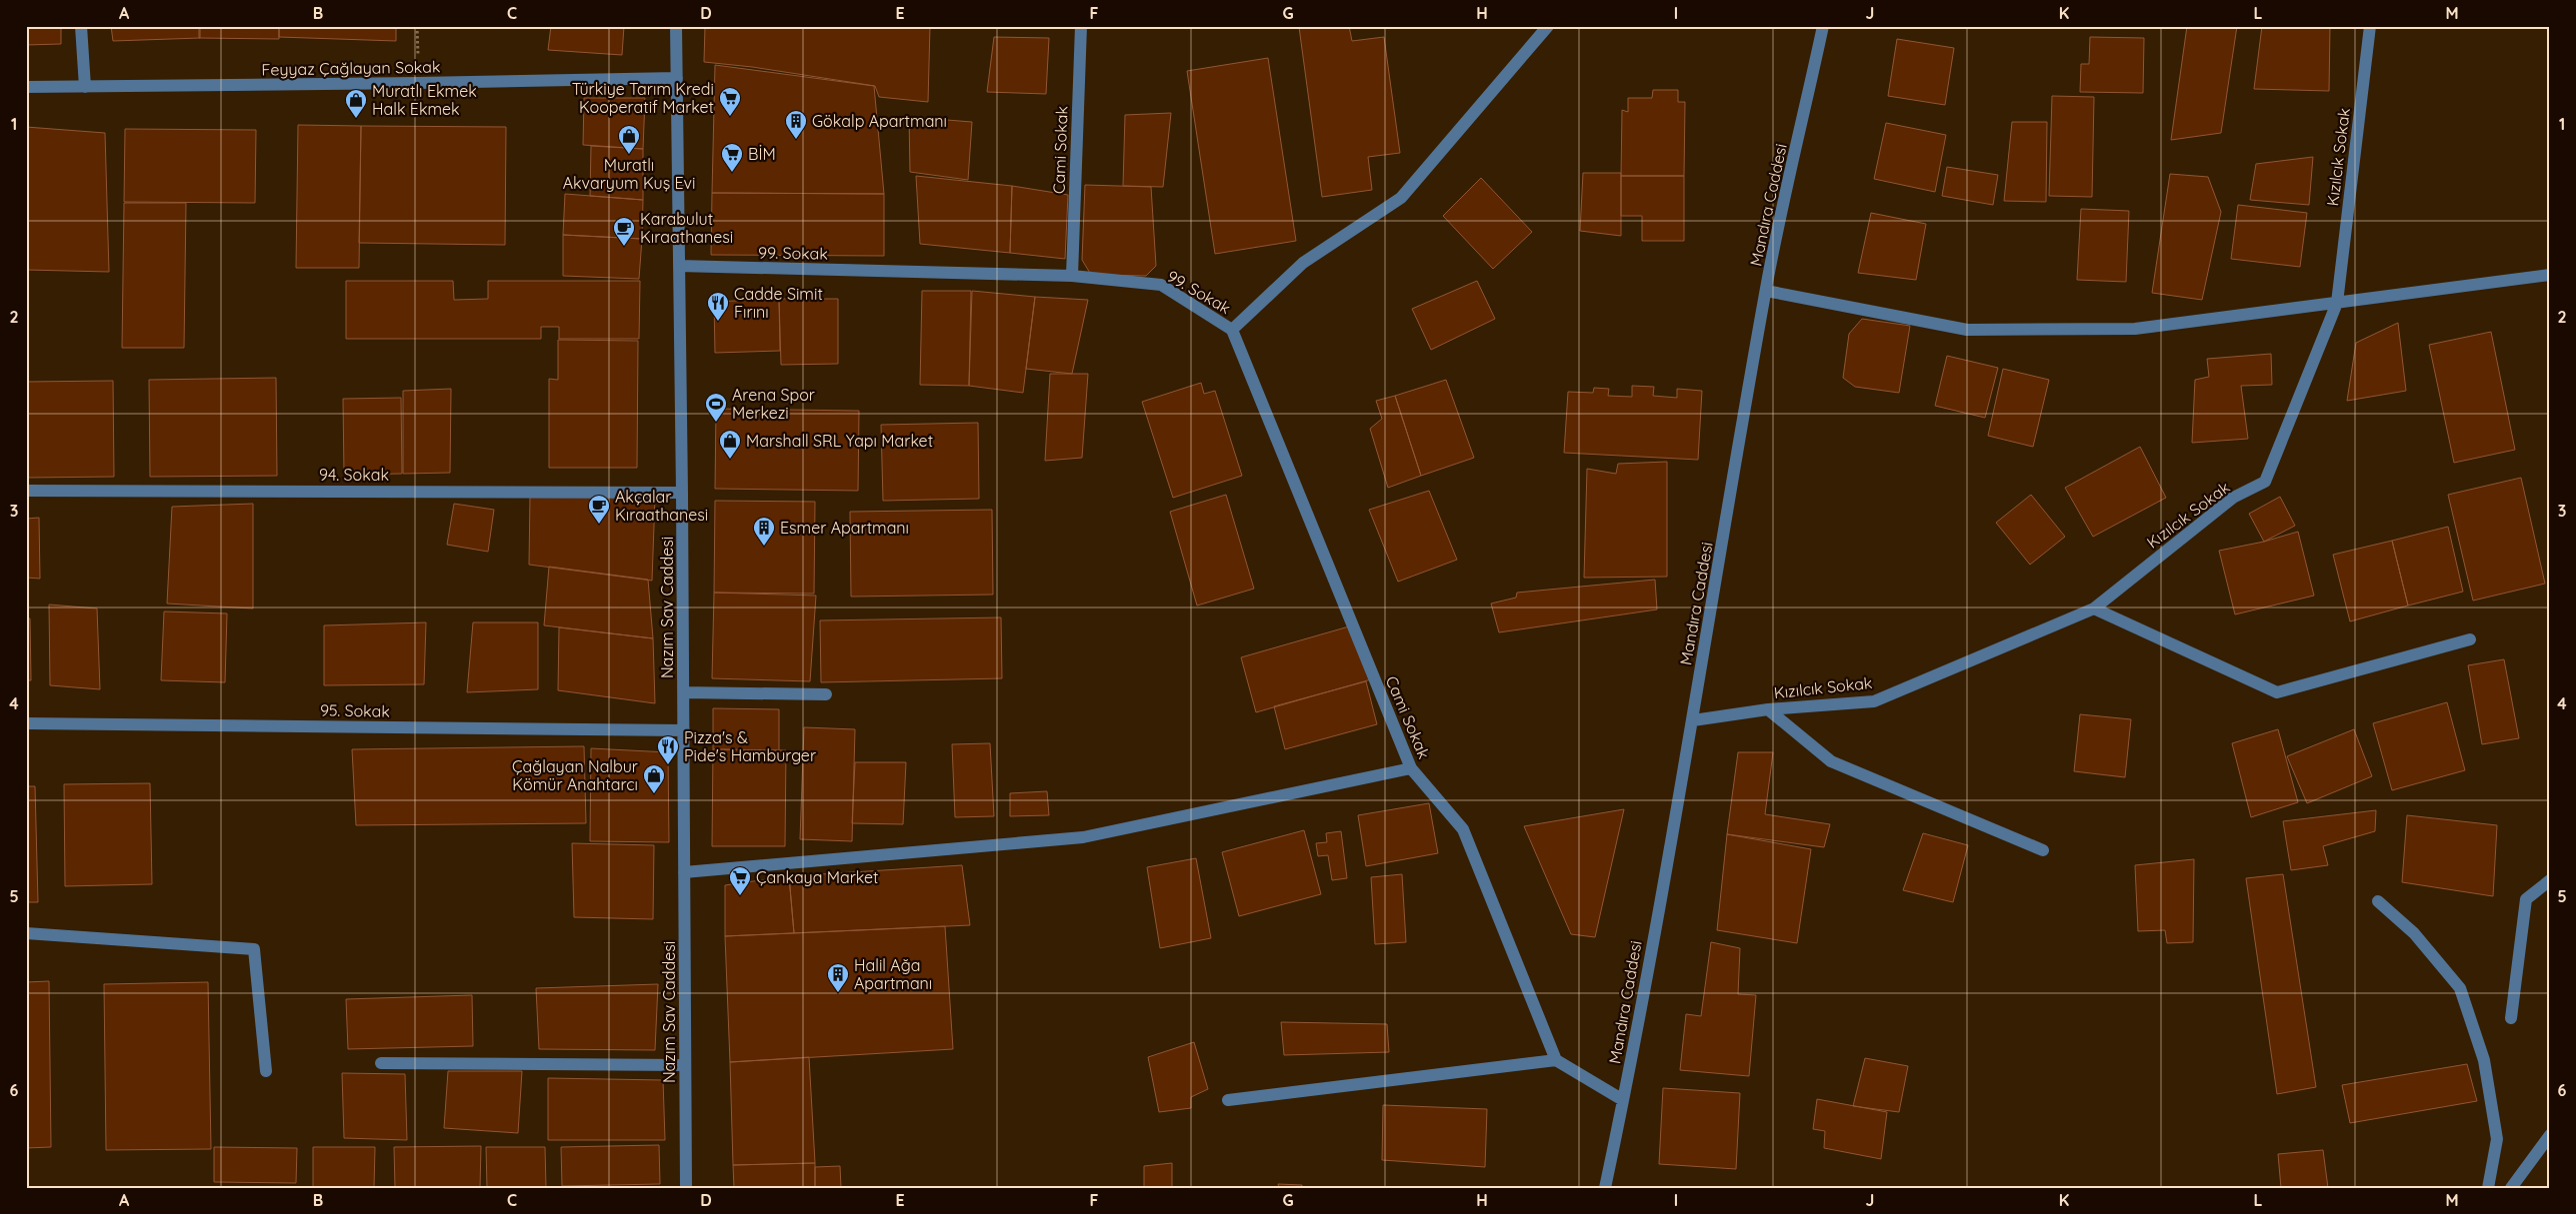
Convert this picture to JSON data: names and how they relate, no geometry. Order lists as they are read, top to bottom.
{
  "streets": {
    "street": [
      "Feyyaz Çağlayan Sokak",
      "Cami Sokak",
      "Kızılcık Sokak",
      "Mandıra Caddesi",
      "99. Sokak",
      "94. Sokak",
      "Nazım Sav Caddesi",
      "95. Sokak"
    ]
  },
  "crossings": [
    ["Feyyaz Çağlayan Sokak", "Nazım Sav Caddesi"],
    ["Cami Sokak", "99. Sokak"],
    ["Kızılcık Sokak", "Mandıra Caddesi"],
    ["99. Sokak", "Nazım Sav Caddesi"],
    ["94. Sokak", "Nazım Sav Caddesi"],
    ["Nazım Sav Caddesi", "95. Sokak"]
  ],
  "places": {
    "supermarket": ["Türkiye Tarım Kredi Kooperatif Market", "BİM", "Çankaya Market"],
    "shop": [
      "Muratlı Ekmek Halk Ekmek",
      "Muratlı Akvaryum Kuş Evi",
      "Marshall SRL Yapı Market",
      "Çağlayan Nalbur Kömür Anahtarcı"
    ],
    "building": ["Gökalp Apartmanı", "Esmer Apartmanı", "Halil Ağa Apartmanı"],
    "cafe": ["Karabulut Kıraathanesi", "Akçalar Kıraathanesi"],
    "restaurant": ["Cadde Simit Fırını", "Pizza's & Pide's Hamburger"],
    "sports": ["Arena Spor Merkezi"]
  },
  "grid": {
    "columns": [
      "A",
      "B",
      "C",
      "D",
      "E",
      "F",
      "G",
      "H",
      "I",
      "J",
      "K",
      "L",
      "M"
    ],
    "rows": [
      "1",
      "2",
      "3",
      "4",
      "5",
      "6"
    ]
  }
}
